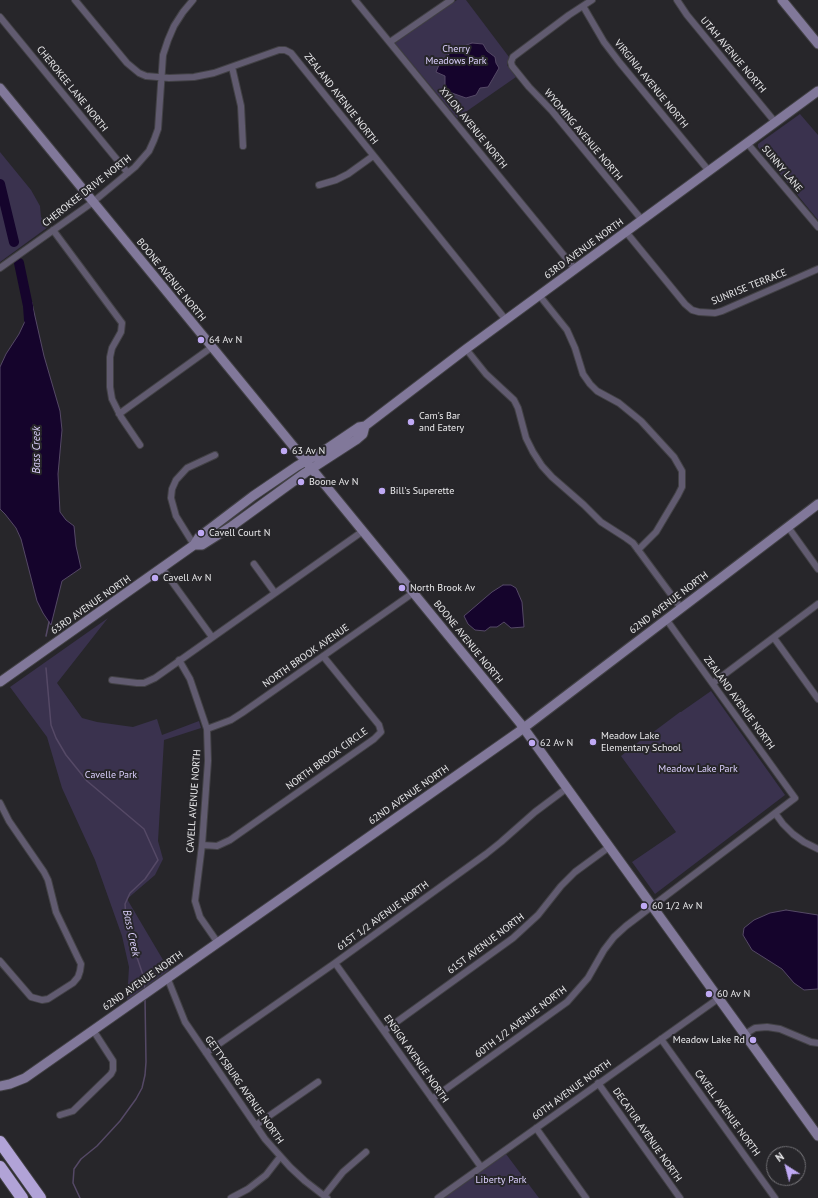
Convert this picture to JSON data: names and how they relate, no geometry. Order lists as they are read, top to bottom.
{
  "streets": {
    "street": [
      "UTAH AVENUE NORTH",
      "VIRGINIA AVENUE NORTH",
      "CHEROKEE LANE NORTH",
      "ZEALAND AVENUE NORTH",
      "XYLON AVENUE NORTH",
      "WYOMING AVENUE NORTH",
      "SUNNY LANE",
      "CHEROKEE DRIVE NORTH",
      "63RD AVENUE NORTH",
      "BOONE AVENUE NORTH",
      "SUNRISE TERRACE",
      "62ND AVENUE NORTH",
      "NORTH BROOK AVENUE",
      "NORTH BROOK CIRCLE",
      "CAVELL AVENUE NORTH",
      "61ST 1/2 AVENUE NORTH",
      "61ST AVENUE NORTH",
      "60TH 1/2 AVENUE NORTH",
      "ENSIGN AVENUE NORTH",
      "GETTYSBURG AVENUE NORTH",
      "60TH AVENUE NORTH",
      "DECATUR AVENUE NORTH"
    ]
  },
  "crossings": [
    ["UTAH AVENUE NORTH", "63RD AVENUE NORTH"],
    ["VIRGINIA AVENUE NORTH", "WYOMING AVENUE NORTH"],
    ["VIRGINIA AVENUE NORTH", "63RD AVENUE NORTH"],
    ["CHEROKEE LANE NORTH", "CHEROKEE DRIVE NORTH"],
    ["ZEALAND AVENUE NORTH", "CHEROKEE DRIVE NORTH"],
    ["ZEALAND AVENUE NORTH", "63RD AVENUE NORTH"],
    ["ZEALAND AVENUE NORTH", "62ND AVENUE NORTH"],
    ["ZEALAND AVENUE NORTH", "60TH 1/2 AVENUE NORTH"],
    ["XYLON AVENUE NORTH", "63RD AVENUE NORTH"],
    ["WYOMING AVENUE NORTH", "63RD AVENUE NORTH"],
    ["SUNNY LANE", "63RD AVENUE NORTH"],
    ["CHEROKEE DRIVE NORTH", "BOONE AVENUE NORTH"],
    ["63RD AVENUE NORTH", "BOONE AVENUE NORTH"],
    ["63RD AVENUE NORTH", "SUNRISE TERRACE"],
    ["BOONE AVENUE NORTH", "62ND AVENUE NORTH"],
    ["BOONE AVENUE NORTH", "NORTH BROOK AVENUE"],
    ["BOONE AVENUE NORTH", "61ST 1/2 AVENUE NORTH"],
    ["BOONE AVENUE NORTH", "61ST AVENUE NORTH"],
    ["BOONE AVENUE NORTH", "60TH 1/2 AVENUE NORTH"],
    ["BOONE AVENUE NORTH", "60TH AVENUE NORTH"],
    ["62ND AVENUE NORTH", "CAVELL AVENUE NORTH"],
    ["62ND AVENUE NORTH", "GETTYSBURG AVENUE NORTH"],
    ["NORTH BROOK AVENUE", "NORTH BROOK CIRCLE"],
    ["NORTH BROOK AVENUE", "CAVELL AVENUE NORTH"],
    ["NORTH BROOK CIRCLE", "CAVELL AVENUE NORTH"],
    ["CAVELL AVENUE NORTH", "60TH AVENUE NORTH"],
    ["61ST 1/2 AVENUE NORTH", "ENSIGN AVENUE NORTH"],
    ["61ST 1/2 AVENUE NORTH", "GETTYSBURG AVENUE NORTH"],
    ["61ST AVENUE NORTH", "ENSIGN AVENUE NORTH"],
    ["60TH 1/2 AVENUE NORTH", "ENSIGN AVENUE NORTH"],
    ["ENSIGN AVENUE NORTH", "60TH AVENUE NORTH"],
    ["60TH AVENUE NORTH", "DECATUR AVENUE NORTH"]
  ],
  "water": ["Bass Creek"],
  "parks": [
    "Cherry Meadows Park",
    "Meadow Lake Park",
    "Cavelle Park",
    "Liberty Park"
  ],
  "places": [
    "64 Av N",
    "Cam's Bar and Eatery",
    "63 Av N",
    "Boone Av N",
    "Bill's Superette",
    "Cavell Court N",
    "Cavell Av N",
    "North Brook Av",
    "Meadow Lake Elementary School",
    "62 Av N",
    "60 1/2 Av N",
    "60 Av N",
    "Meadow Lake Rd"
  ],
  "north": "top left"
}
